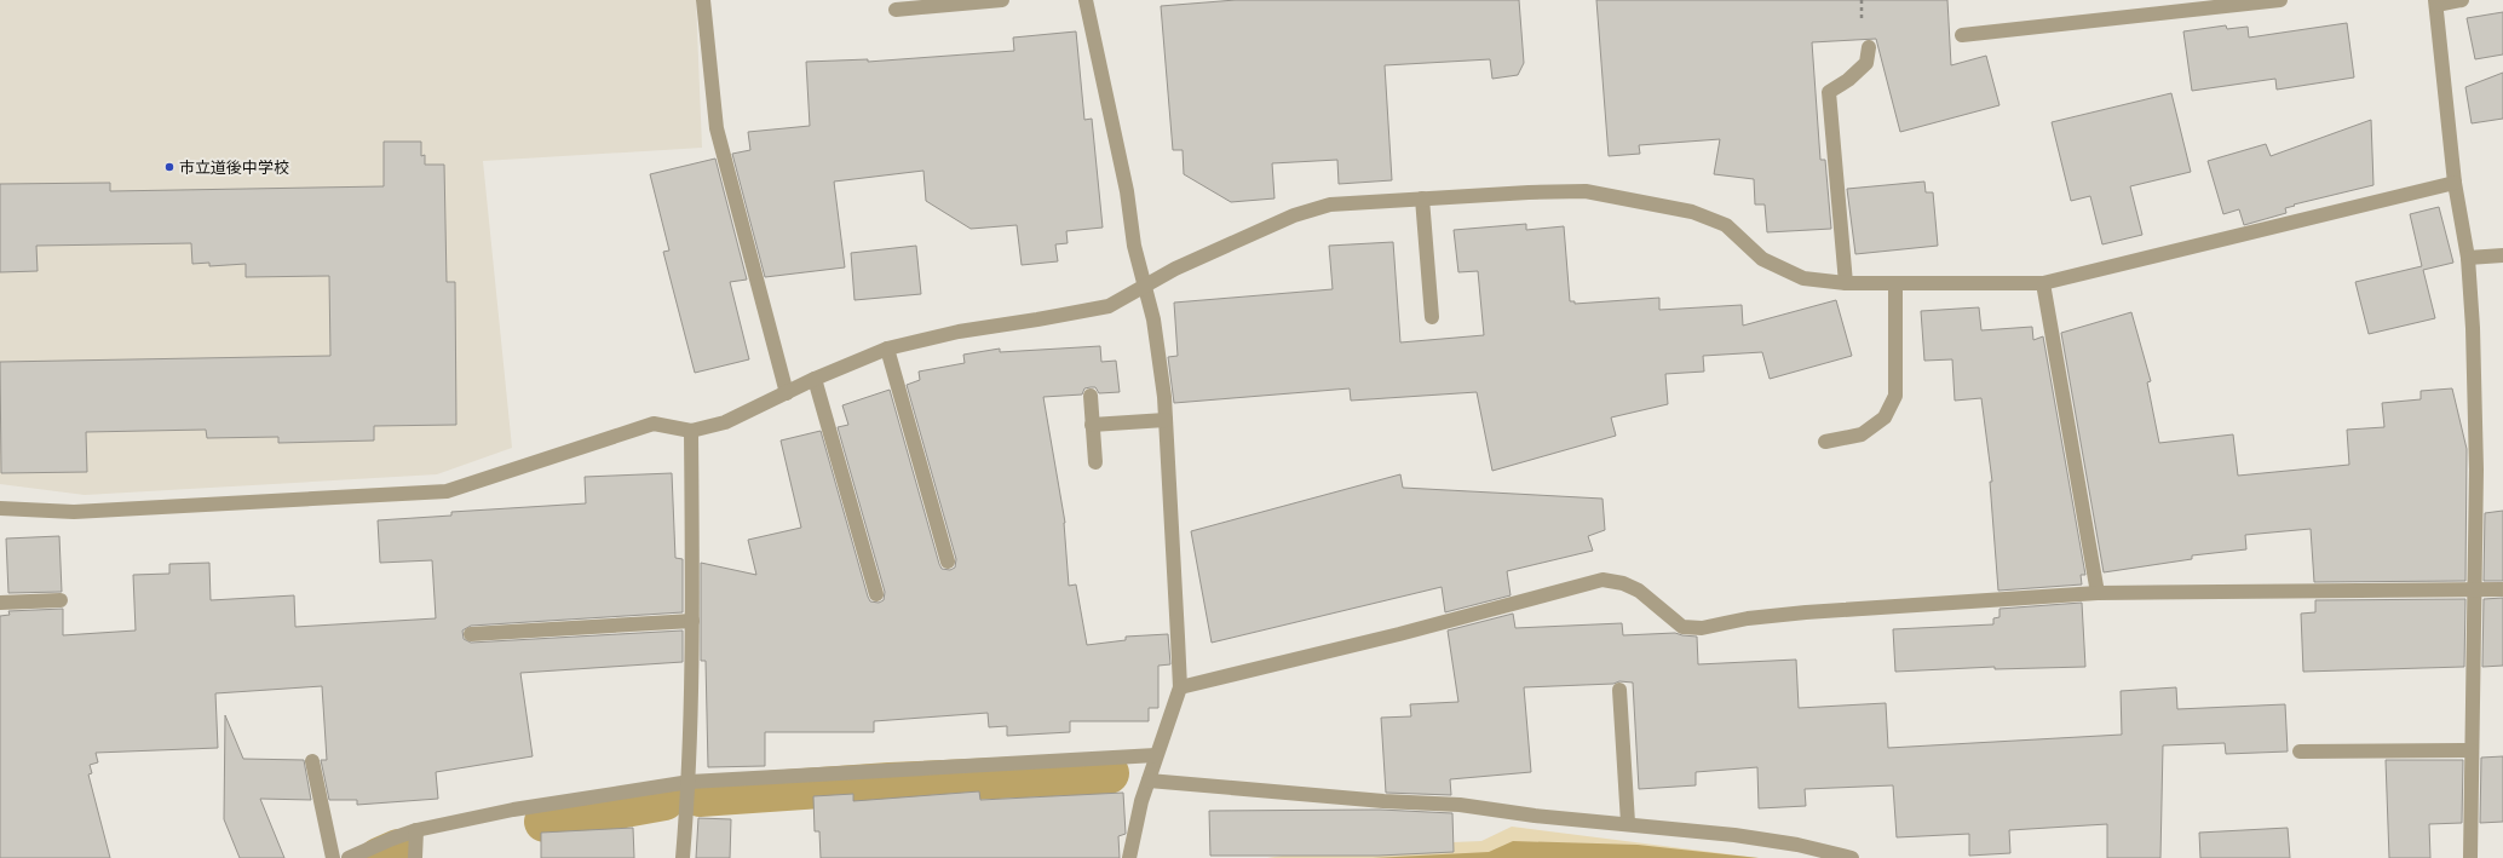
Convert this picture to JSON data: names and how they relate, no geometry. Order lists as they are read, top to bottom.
{
  "places": ["市立道後中学校"]
}
